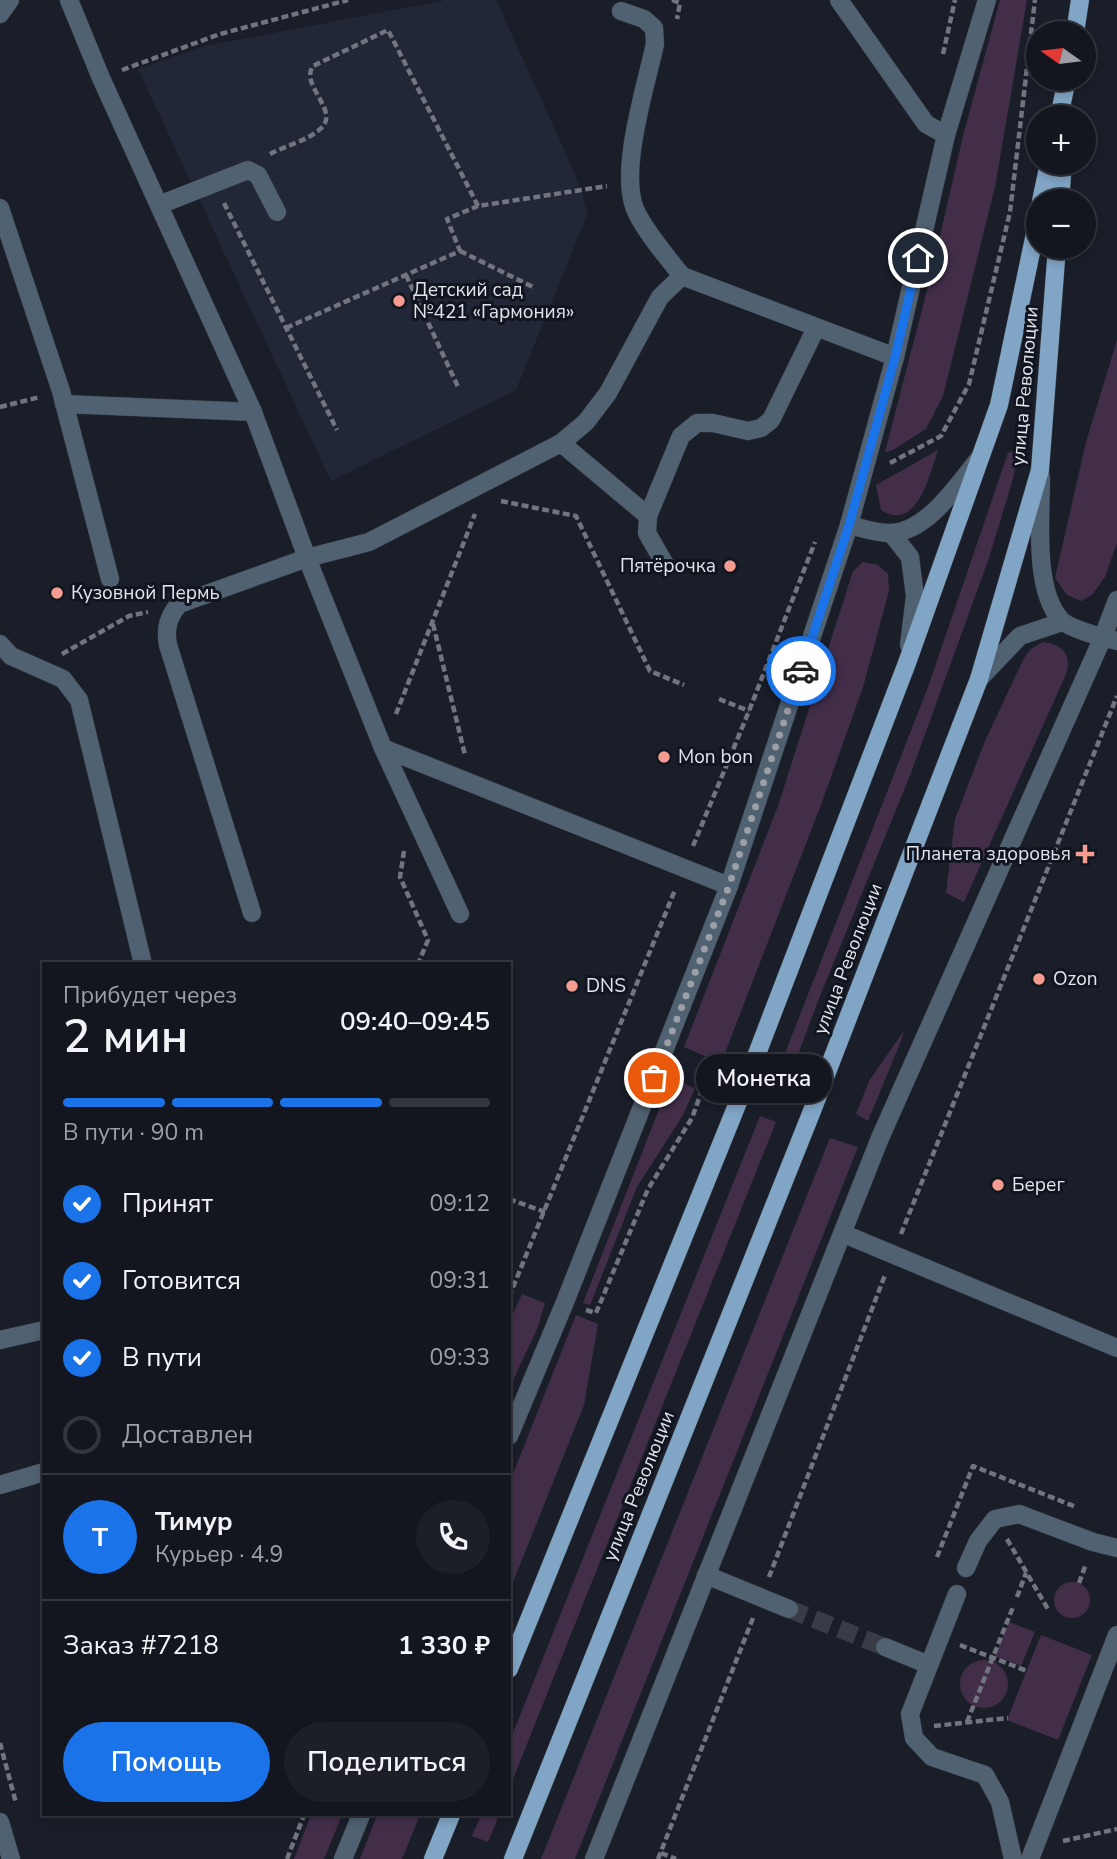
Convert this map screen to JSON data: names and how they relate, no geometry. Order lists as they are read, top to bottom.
{
  "streets": {
    "main road": ["улица Революции"]
  },
  "places": {
    "other": [
      "Детский сад №421 «Гармония»",
      "Пятёрочка",
      "Кузовной Пермь",
      "Mon bon",
      "Ozon",
      "DNS",
      "Монетка",
      "Берег"
    ],
    "health": ["Планета здоровья"]
  },
  "north": "left",
  "page": {
    "map_buttons": ["+", "−"],
    "heading": ["2 мин", "Прибудет через", "09:40–09:45"],
    "panel": [
      "Тимур",
      "Курьер · 4.9",
      "Заказ #7218",
      "1 330 ₽"
    ],
    "bubble": "Монетка",
    "bar": "В пути · 90 m",
    "list": [
      ["Принят", "09:12"],
      ["Готовится", "09:31"],
      ["В пути", "09:33"],
      "Доставлен"
    ],
    "round": "Т",
    "buttons": ["Помощь", "Поделиться"]
  }
}
